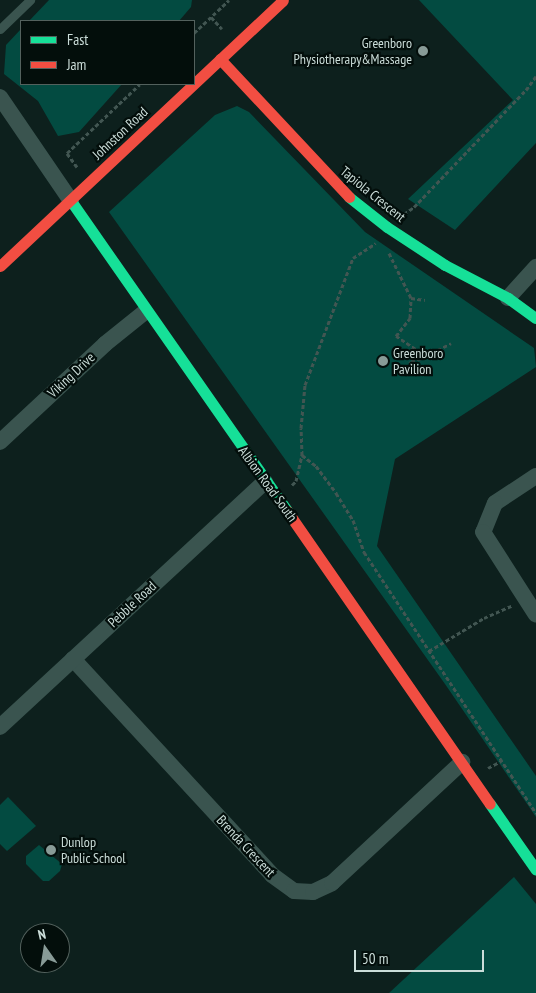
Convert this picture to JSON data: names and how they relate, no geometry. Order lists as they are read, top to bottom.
{
  "streets": {
    "street": [
      "Johnston Road",
      "Tapiola Crescent",
      "Viking Drive",
      "Albion Road South",
      "Pebble Road",
      "Brenda Crescent"
    ]
  },
  "crossings": [
    ["Johnston Road", "Tapiola Crescent"],
    ["Johnston Road", "Albion Road South"],
    ["Viking Drive", "Albion Road South"],
    ["Albion Road South", "Pebble Road"],
    ["Albion Road South", "Brenda Crescent"],
    ["Pebble Road", "Brenda Crescent"]
  ],
  "places": ["Greenboro Physiotherapy&Massage", "Greenboro Pavilion", "Dunlop Public School"],
  "legend": ["Fast", "Jam"],
  "scale_bar": "50 m",
  "north": "top"
}
